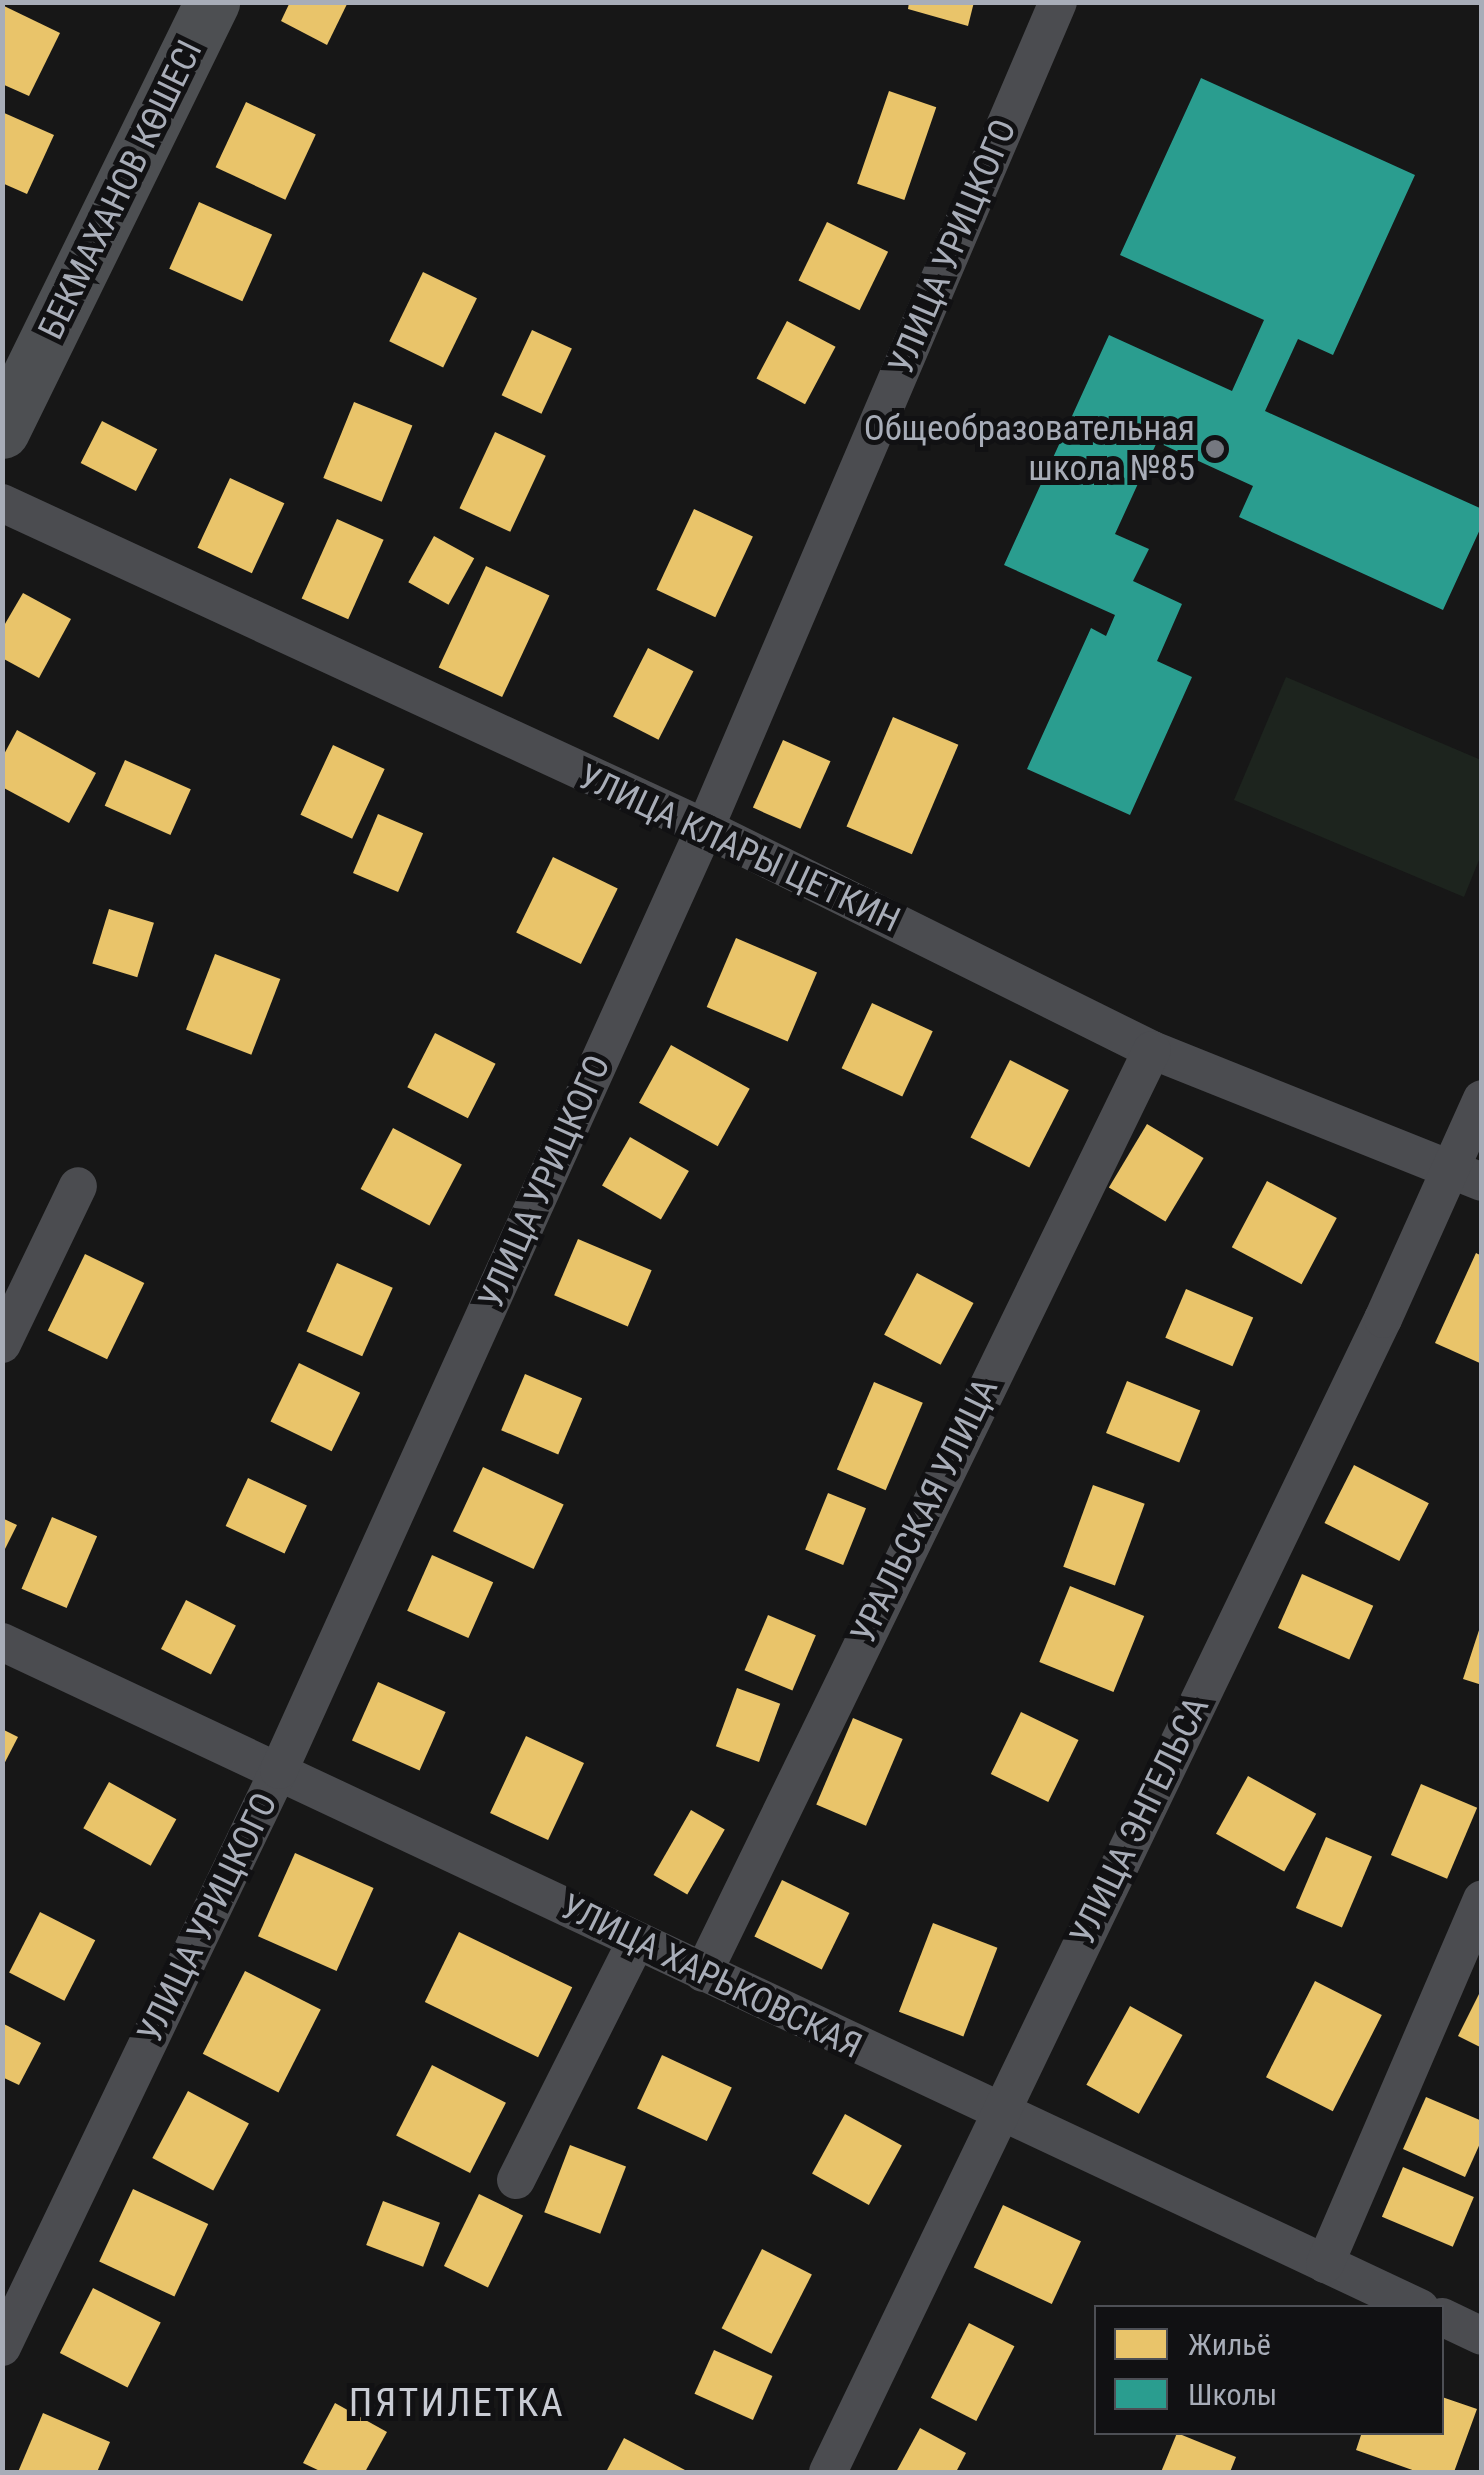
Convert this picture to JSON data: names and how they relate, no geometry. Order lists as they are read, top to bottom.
{
  "streets": {
    "main road": ["БЕКМАХАНОВ КӨШЕСІ"],
    "street": [
      "УЛИЦА УРИЦКОГО",
      "УЛИЦА КЛАРЫ ЦЕТКИН",
      "УРАЛЬСКАЯ УЛИЦА",
      "УЛИЦА ЭНГЕЛЬСА",
      "УЛИЦА ХАРЬКОВСКАЯ"
    ]
  },
  "crossings": [
    ["УЛИЦА УРИЦКОГО", "УЛИЦА КЛАРЫ ЦЕТКИН"],
    ["УЛИЦА УРИЦКОГО", "УЛИЦА ХАРЬКОВСКАЯ"],
    ["УЛИЦА КЛАРЫ ЦЕТКИН", "УРАЛЬСКАЯ УЛИЦА"],
    ["УЛИЦА КЛАРЫ ЦЕТКИН", "УЛИЦА ЭНГЕЛЬСА"],
    ["УРАЛЬСКАЯ УЛИЦА", "УЛИЦА ХАРЬКОВСКАЯ"],
    ["УЛИЦА ЭНГЕЛЬСА", "УЛИЦА ХАРЬКОВСКАЯ"]
  ],
  "districts": ["ПЯТИЛЕТКА"],
  "places": ["Общеобразовательная школа №85"],
  "legend": ["Жильё", "Школы"]
}
